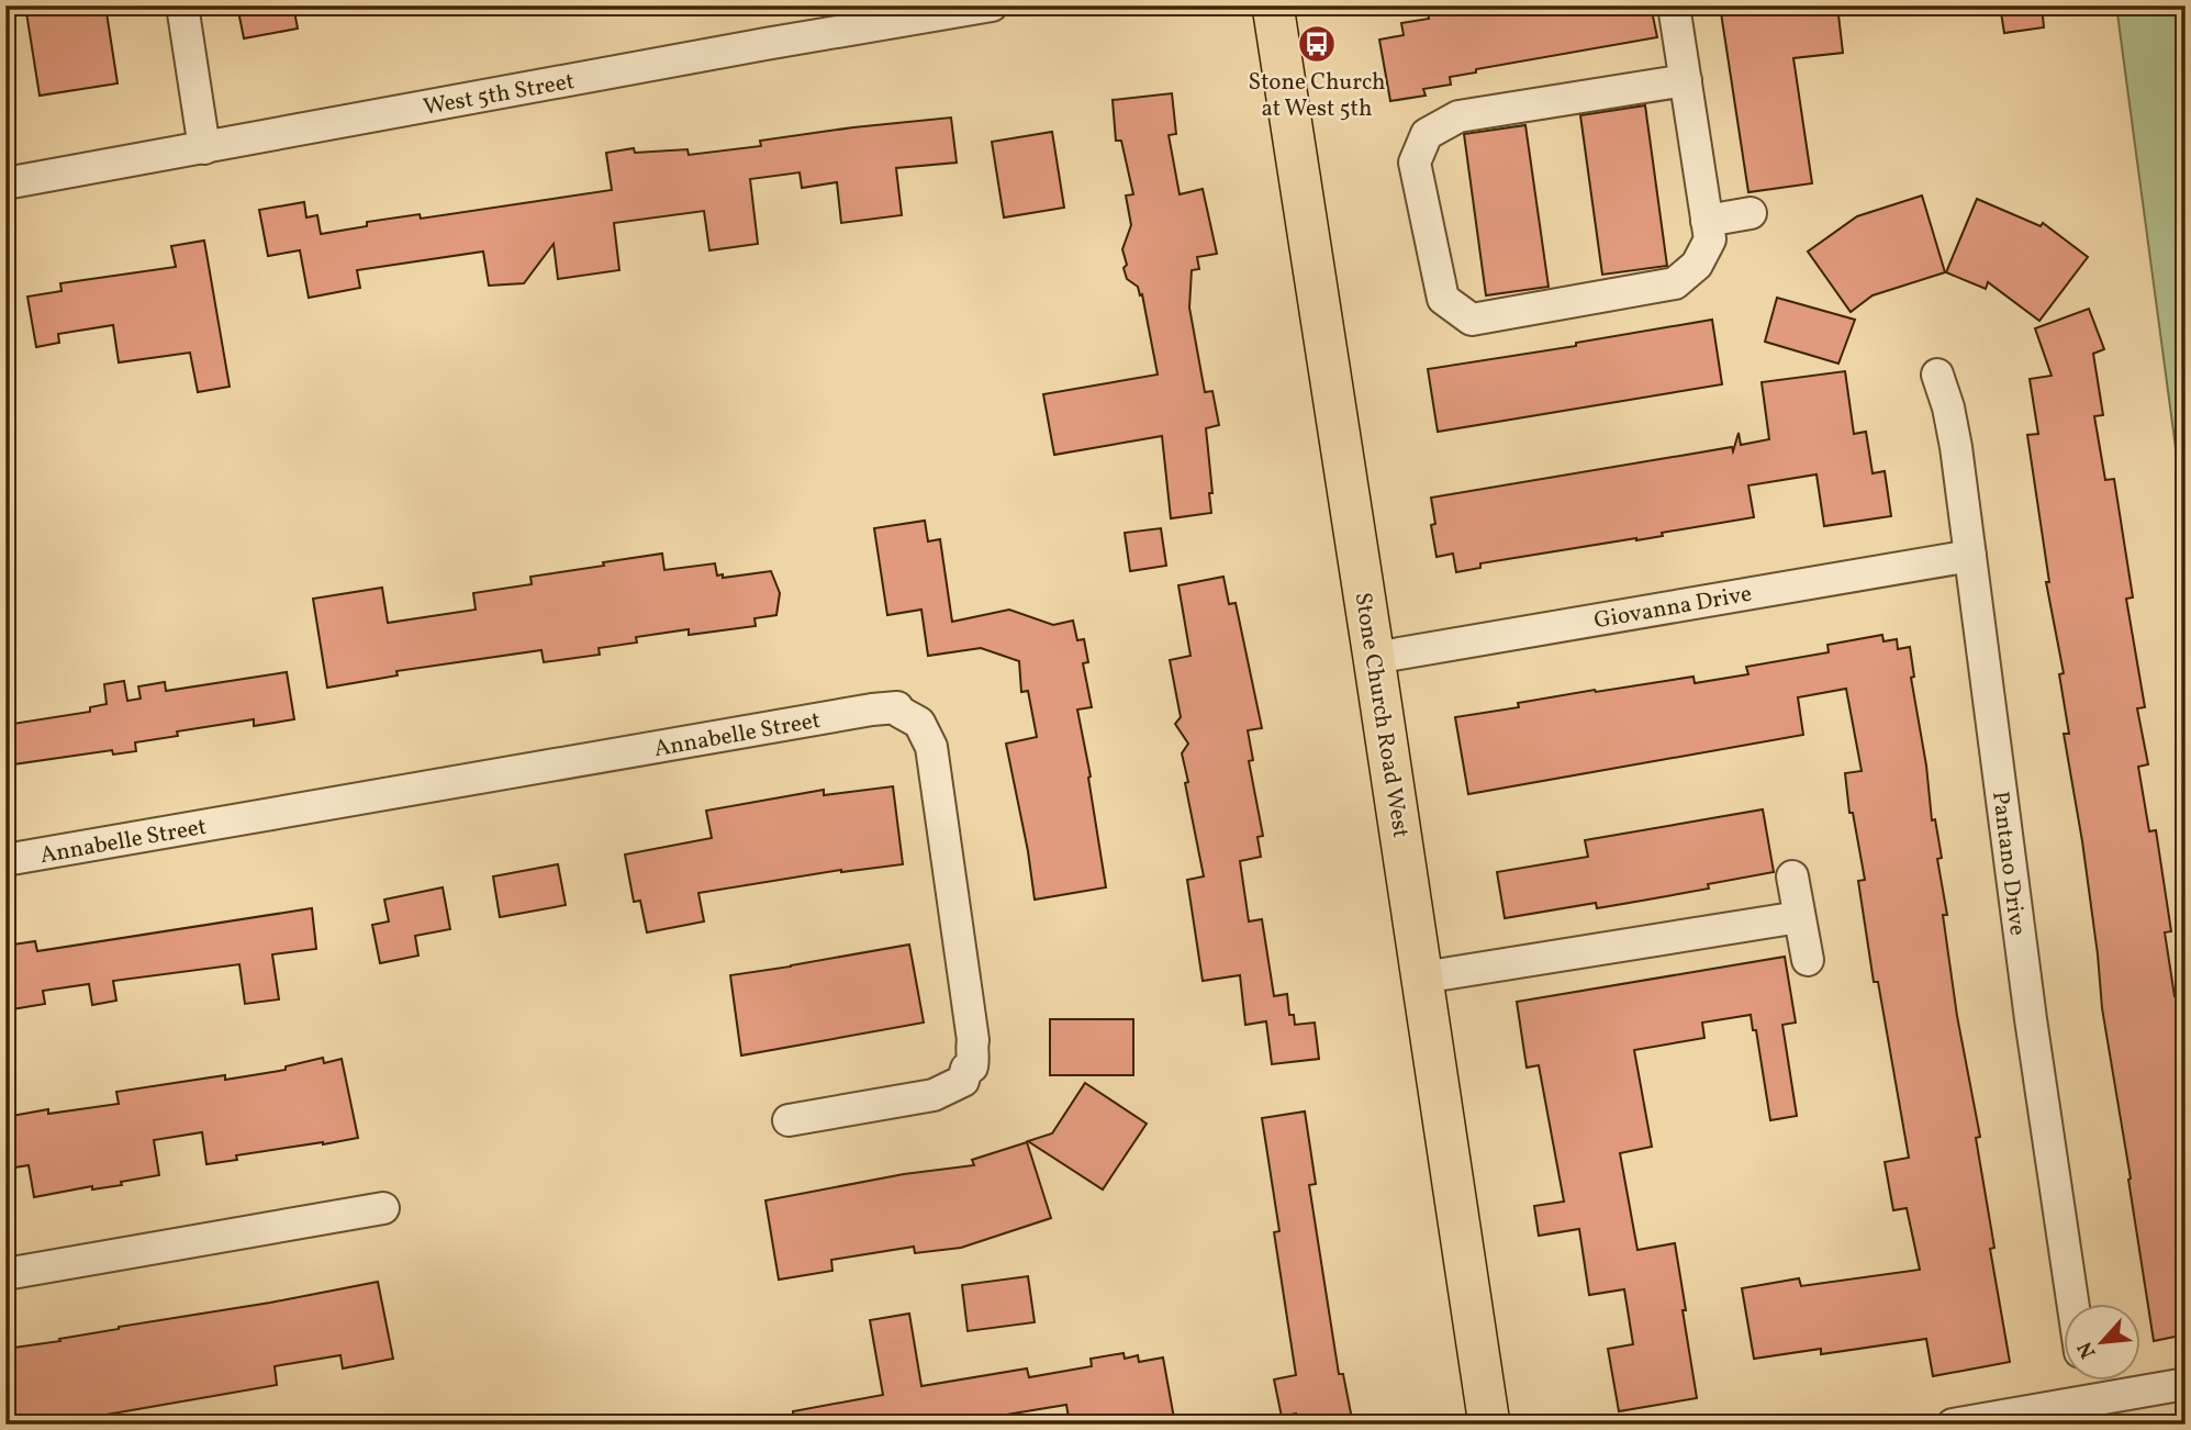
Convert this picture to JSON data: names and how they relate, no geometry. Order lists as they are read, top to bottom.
{
  "streets": {
    "main road": ["Stone Church Road West"],
    "street": [
      "West 5th Street",
      "Giovanna Drive",
      "Annabelle Street",
      "Pantano Drive"
    ]
  },
  "crossings": [
    ["Giovanna Drive", "Stone Church Road West"],
    ["Giovanna Drive", "Pantano Drive"]
  ],
  "places": {
    "bus stop": ["Stone Church at West 5th"]
  },
  "north": "bottom left"
}
